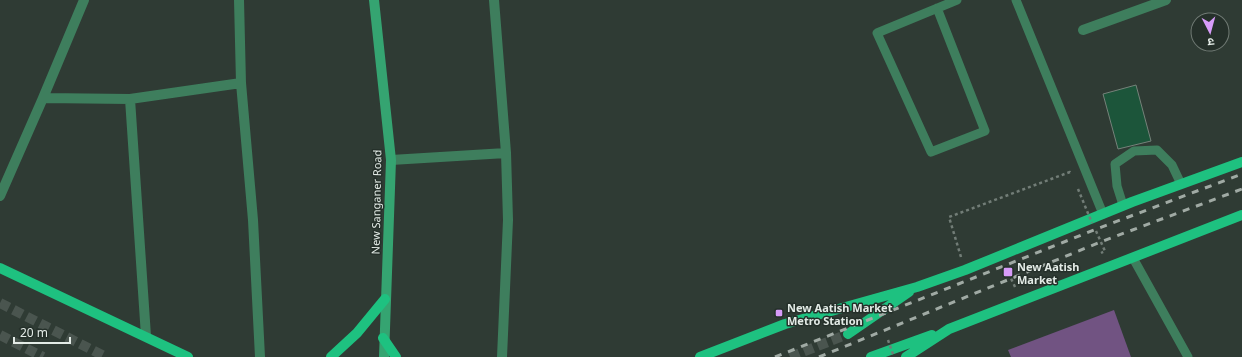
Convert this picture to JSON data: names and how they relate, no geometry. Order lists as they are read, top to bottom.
{
  "streets": {
    "street": ["New Sanganer Road"]
  },
  "places": {
    "transit": ["New Aatish Market", "New Aatish Market Metro Station"]
  },
  "scale_bar": "20 m",
  "north": "bottom"
}
